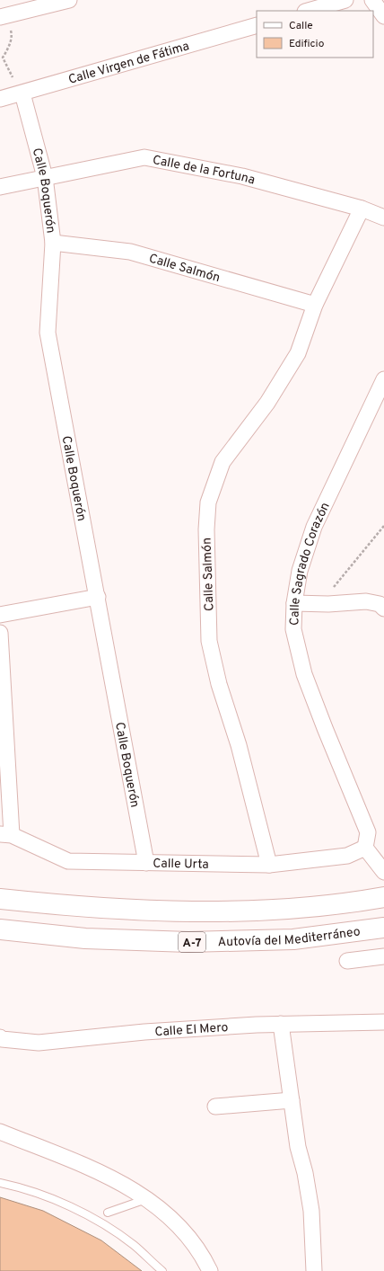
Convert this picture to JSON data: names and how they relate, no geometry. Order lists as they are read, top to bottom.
{
  "streets": {
    "highway": ["Autovía del Mediterráneo", "A-7"],
    "street": [
      "Calle Virgen de Fátima",
      "Calle de la Fortuna",
      "Calle Boquerón",
      "Calle Salmón",
      "Calle Sagrado Corazón",
      "Calle Urta",
      "Calle El Mero"
    ]
  },
  "crossings": [
    ["Calle Virgen de Fátima", "Calle Boquerón"],
    ["Calle de la Fortuna", "Calle Boquerón"],
    ["Calle de la Fortuna", "Calle Salmón"],
    ["Calle Boquerón", "Calle Salmón"],
    ["Calle Boquerón", "Calle Urta"],
    ["Calle Salmón", "Calle Urta"],
    ["Calle Sagrado Corazón", "Calle Urta"]
  ],
  "legend": ["Calle", "Edificio"]
}
